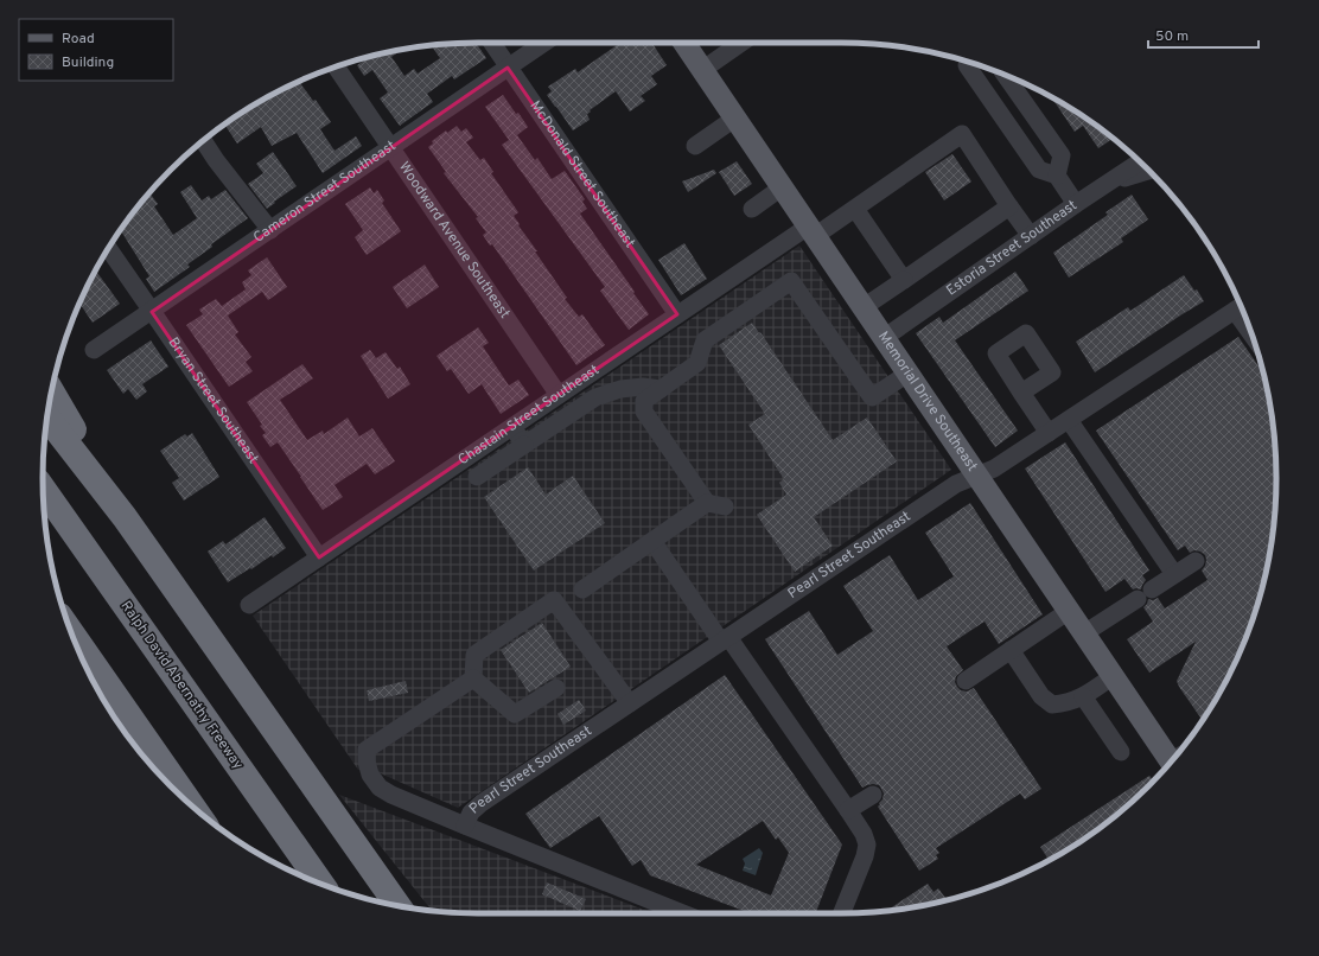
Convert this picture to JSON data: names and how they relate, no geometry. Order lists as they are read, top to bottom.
{
  "streets": {
    "highway": ["Ralph David Abernathy Freeway"],
    "main road": ["Memorial Drive Southeast"],
    "street": [
      "McDonald Street Southeast",
      "Cameron Street Southeast",
      "Woodward Avenue Southeast",
      "Estoria Street Southeast",
      "Bryan Street Southeast",
      "Chastain Street Southeast",
      "Pearl Street Southeast"
    ]
  },
  "crossings": [
    ["McDonald Street Southeast", "Cameron Street Southeast"],
    ["McDonald Street Southeast", "Chastain Street Southeast"],
    ["Cameron Street Southeast", "Woodward Avenue Southeast"],
    ["Cameron Street Southeast", "Bryan Street Southeast"],
    ["Woodward Avenue Southeast", "Chastain Street Southeast"],
    ["Estoria Street Southeast", "Memorial Drive Southeast"],
    ["Bryan Street Southeast", "Chastain Street Southeast"],
    ["Memorial Drive Southeast", "Chastain Street Southeast"],
    ["Memorial Drive Southeast", "Pearl Street Southeast"]
  ],
  "legend": ["Road", "Building"],
  "scale_bar": "50 m"
}
